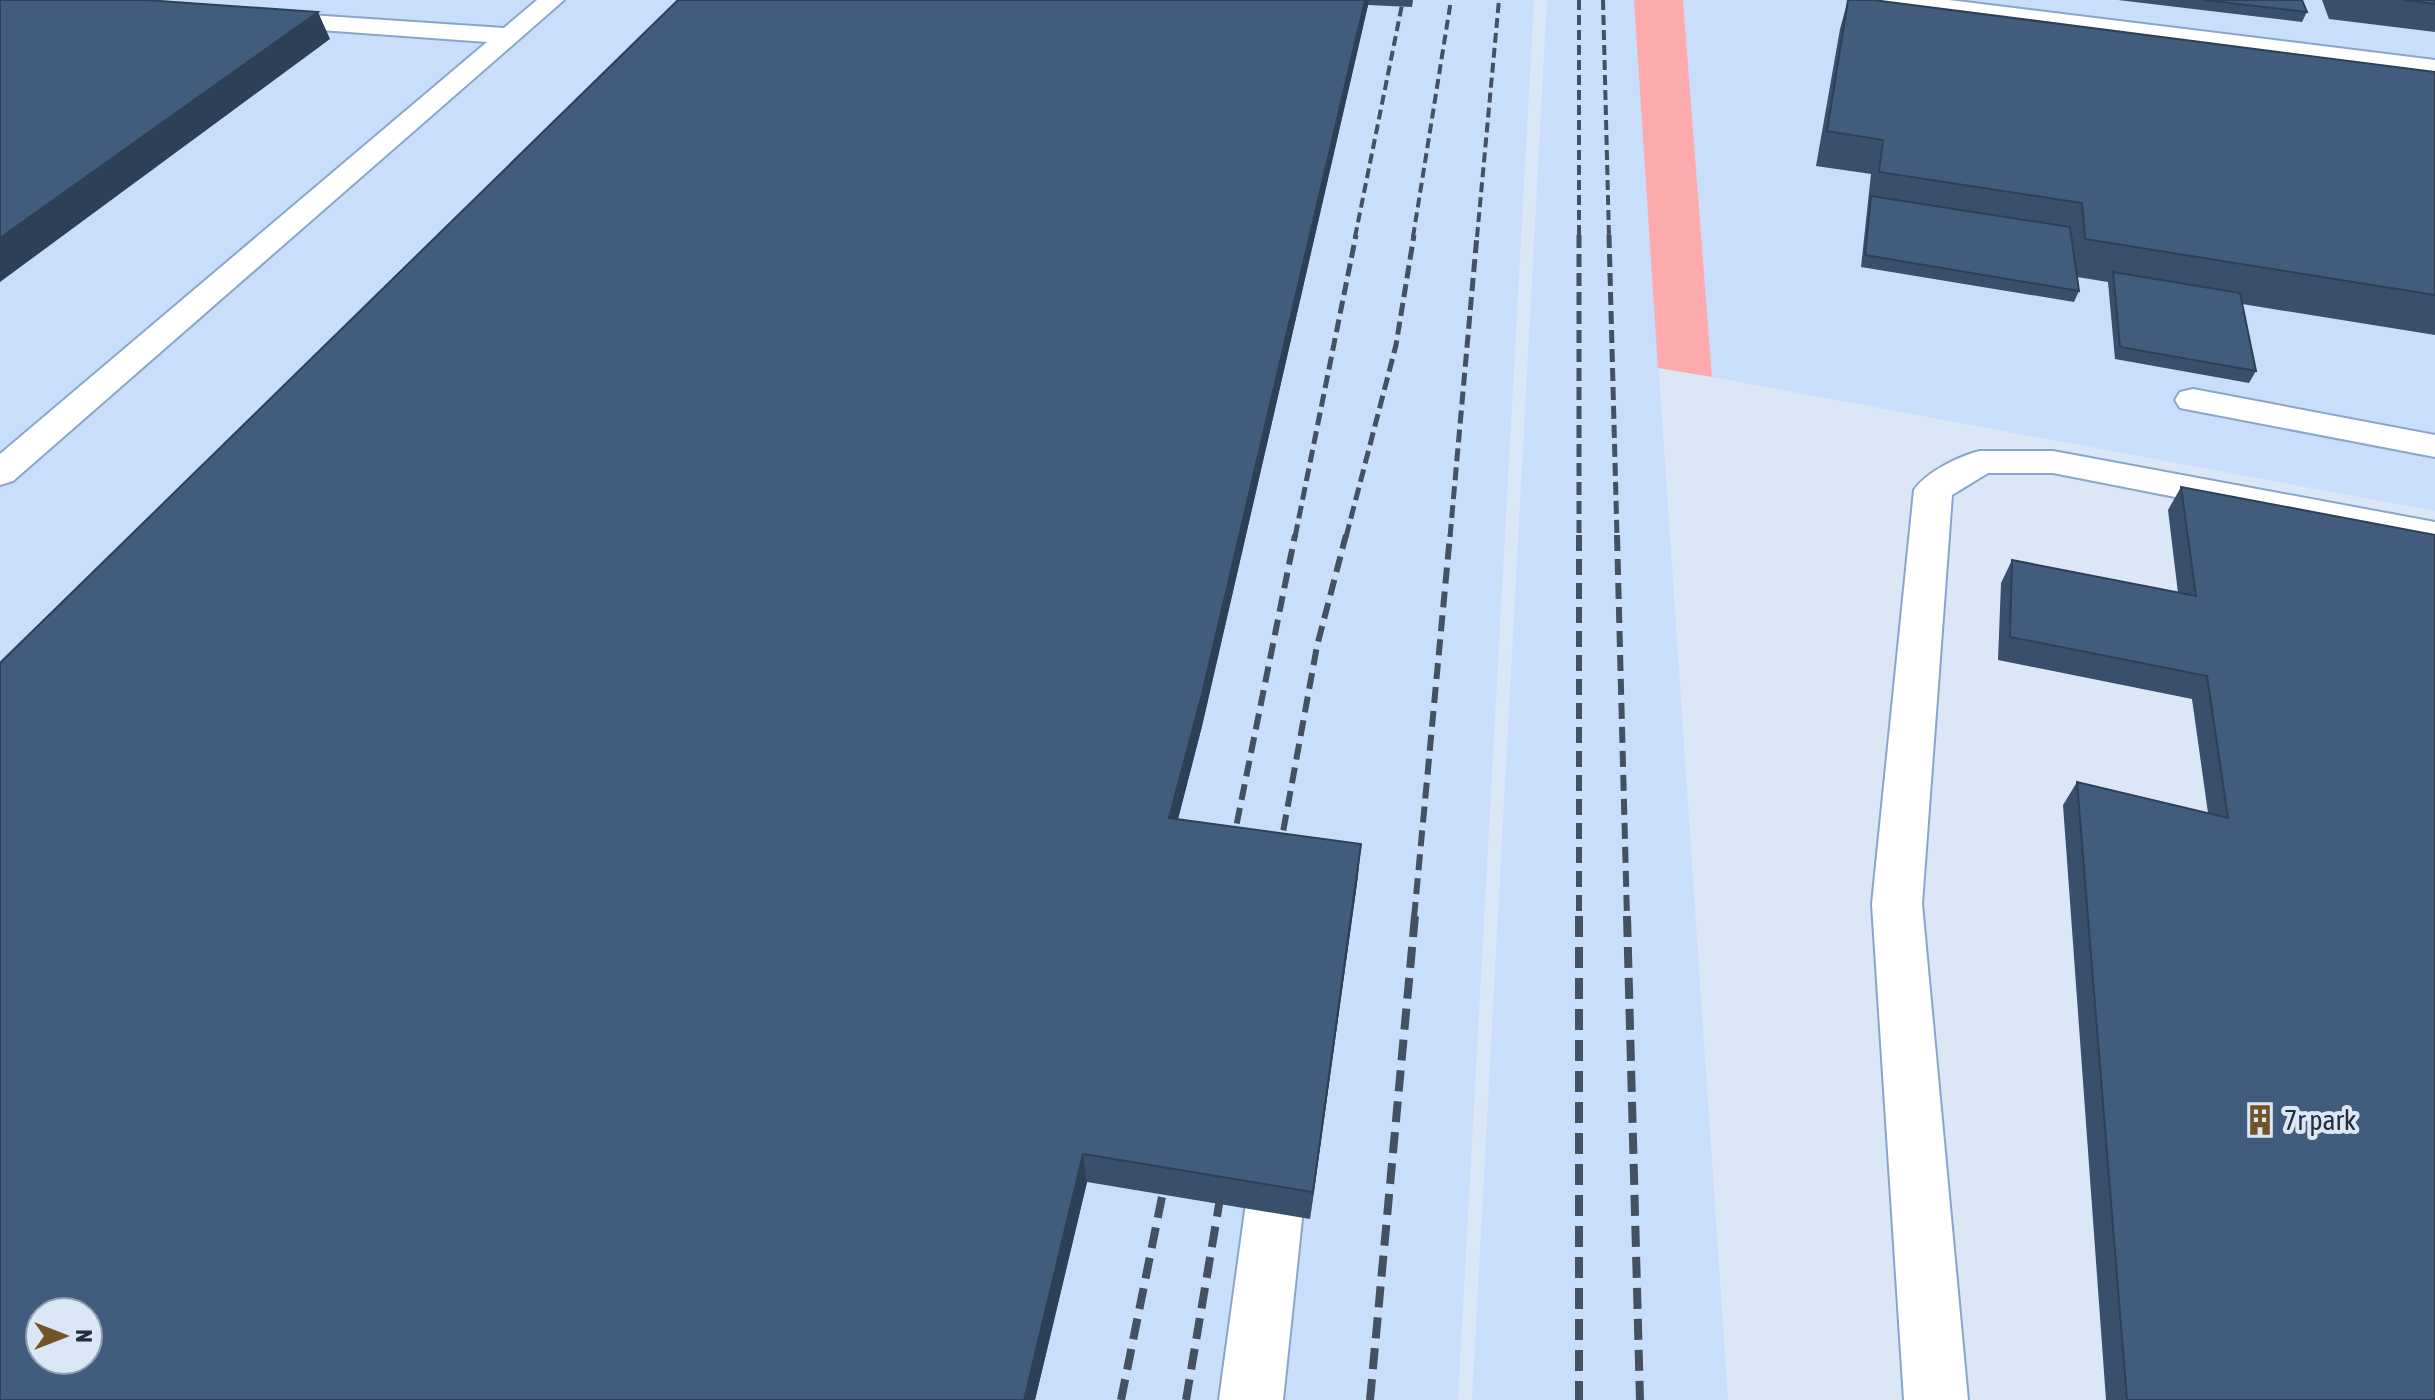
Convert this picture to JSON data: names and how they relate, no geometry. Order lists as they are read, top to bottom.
{
  "places": {
    "building": ["7r park"]
  },
  "north": "right"
}
